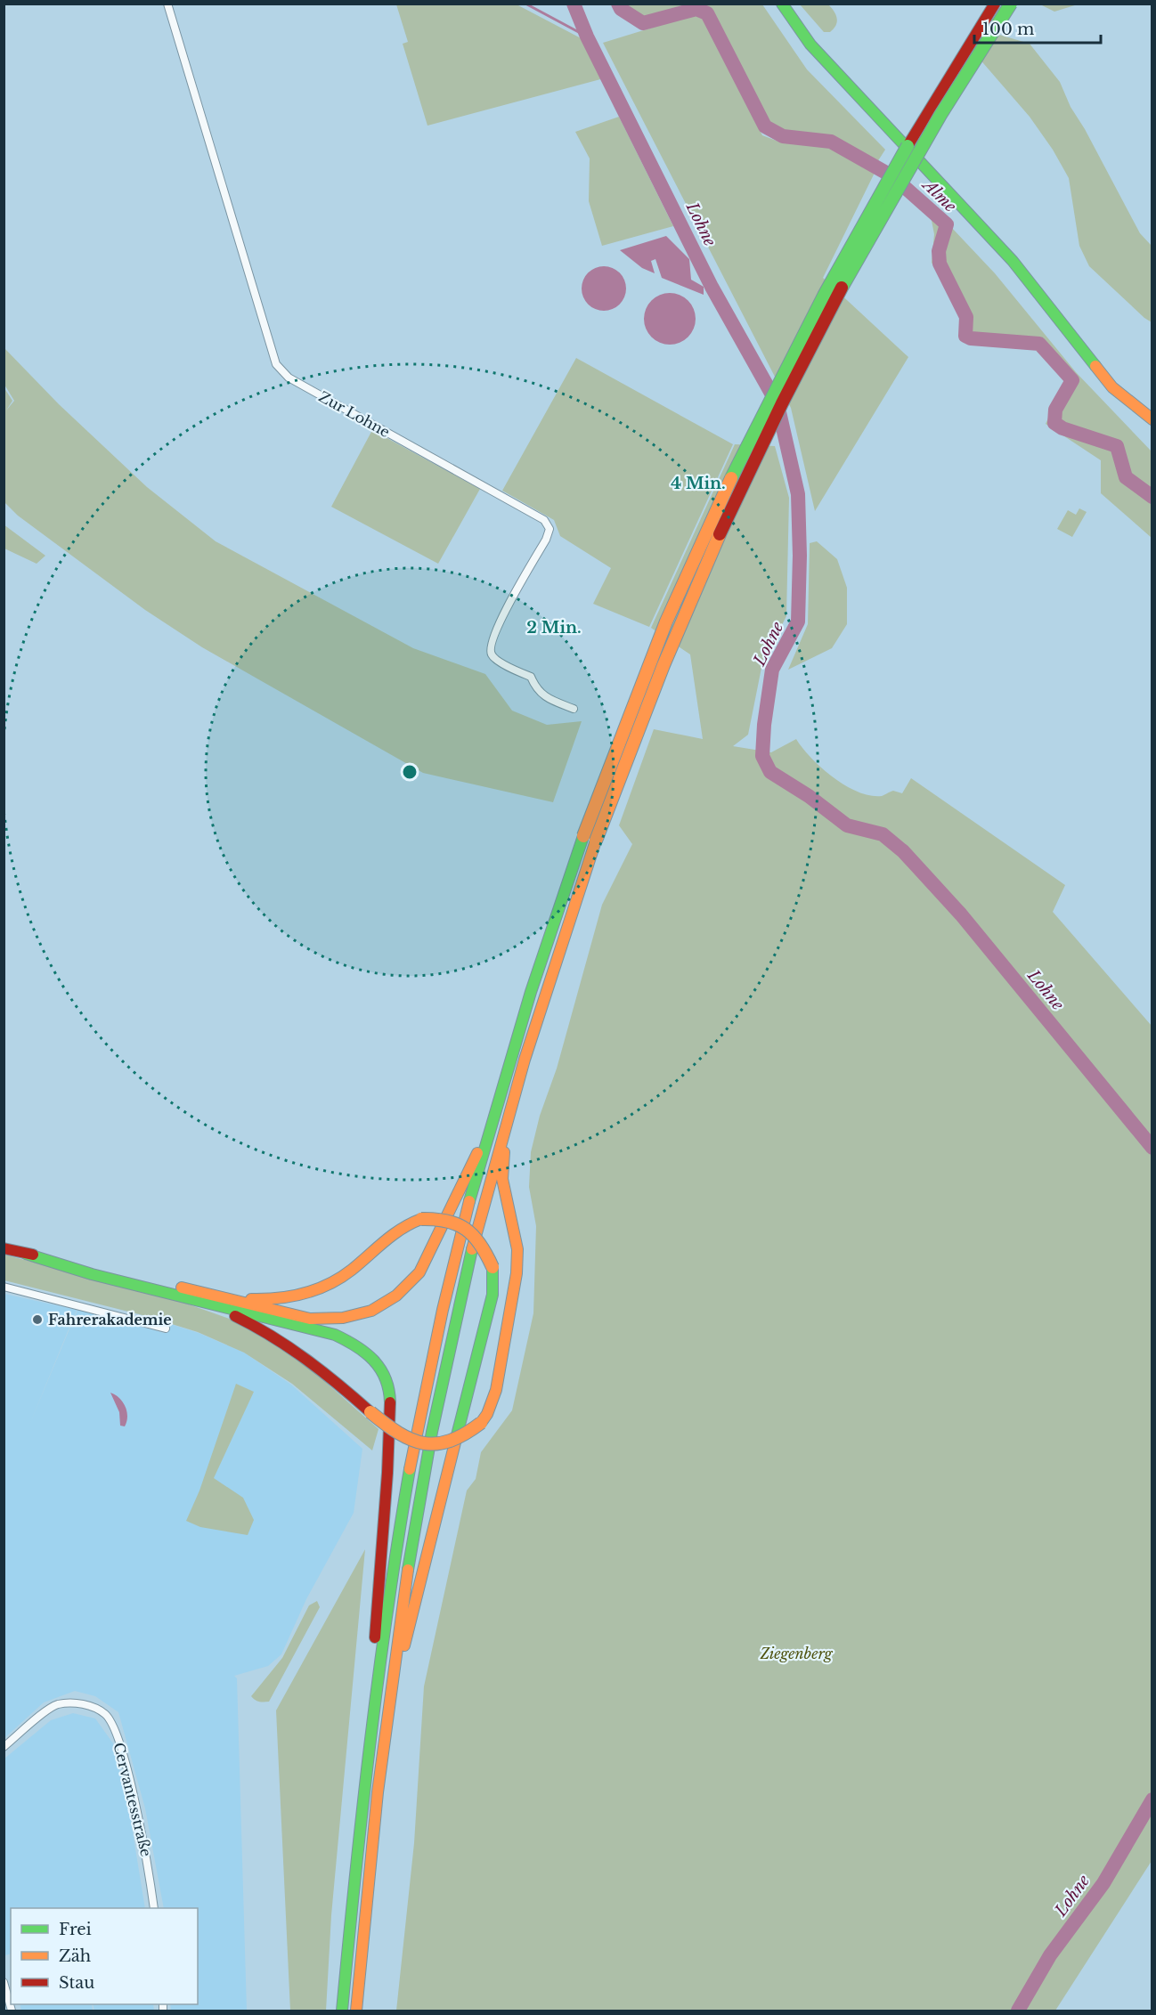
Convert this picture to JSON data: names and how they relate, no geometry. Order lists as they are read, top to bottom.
{
  "streets": {
    "street": ["Zur Lohne", "Cervantesstraße"]
  },
  "water": ["Alme", "Lohne"],
  "parks": ["Ziegenberg"],
  "places": ["Fahrerakademie"],
  "legend": ["Frei", "Zäh", "Stau"],
  "scale_bar": "100 m",
  "rings": ["4 Min.", "2 Min."]
}
